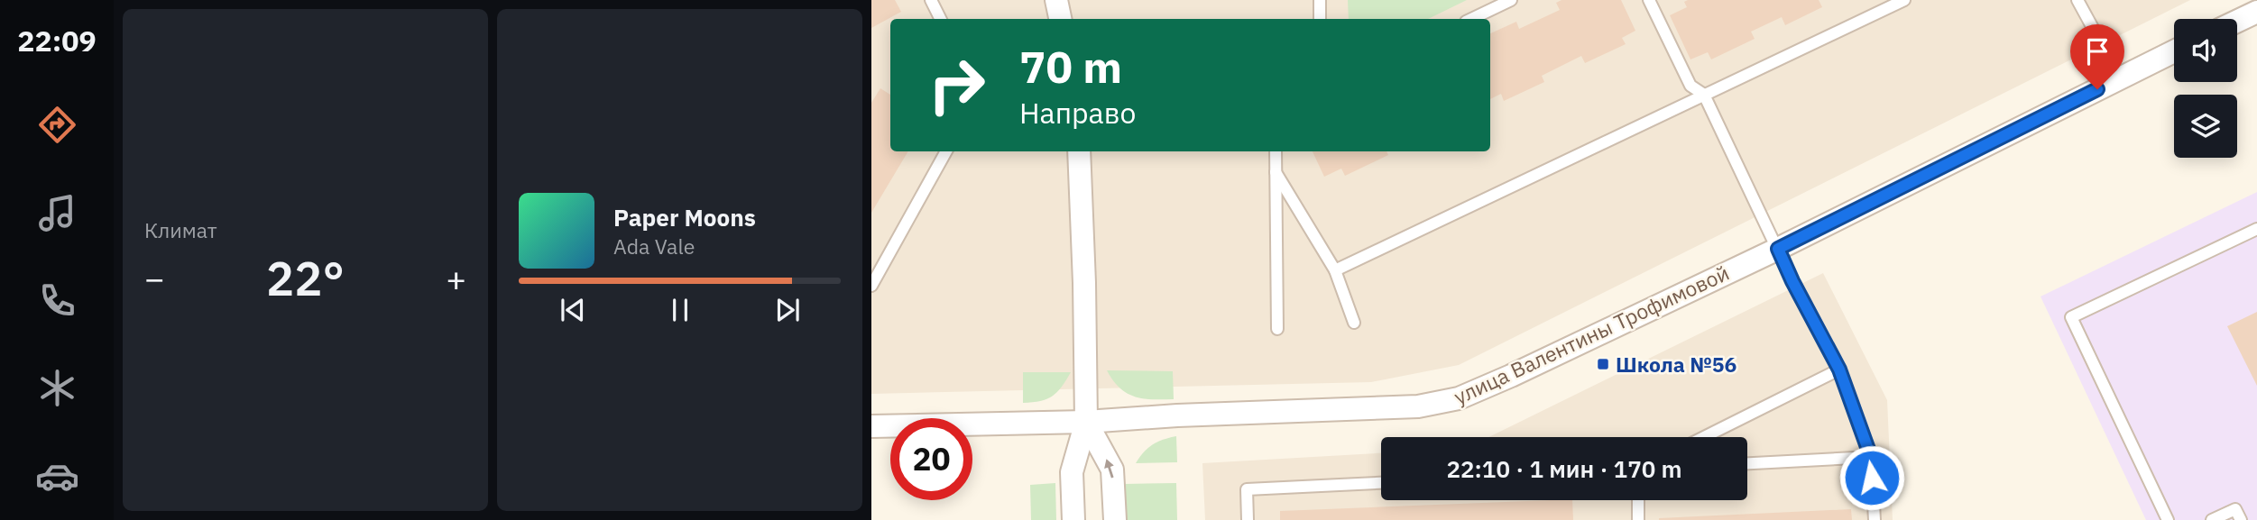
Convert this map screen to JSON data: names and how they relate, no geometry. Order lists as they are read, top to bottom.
{
  "streets": {
    "street": ["улица Валентины Трофимовой"]
  },
  "places": {
    "transit": ["Школа №56"]
  },
  "page": {
    "tabs": "22:09",
    "tile": "Климат",
    "turn": ["70 m", "Направо"],
    "song": ["Paper Moons", "Ada Vale"],
    "heat": ["−", "22°", "+"],
    "limit": "20",
    "trip": "22:10 · 1 мин · 170 m"
  }
}
